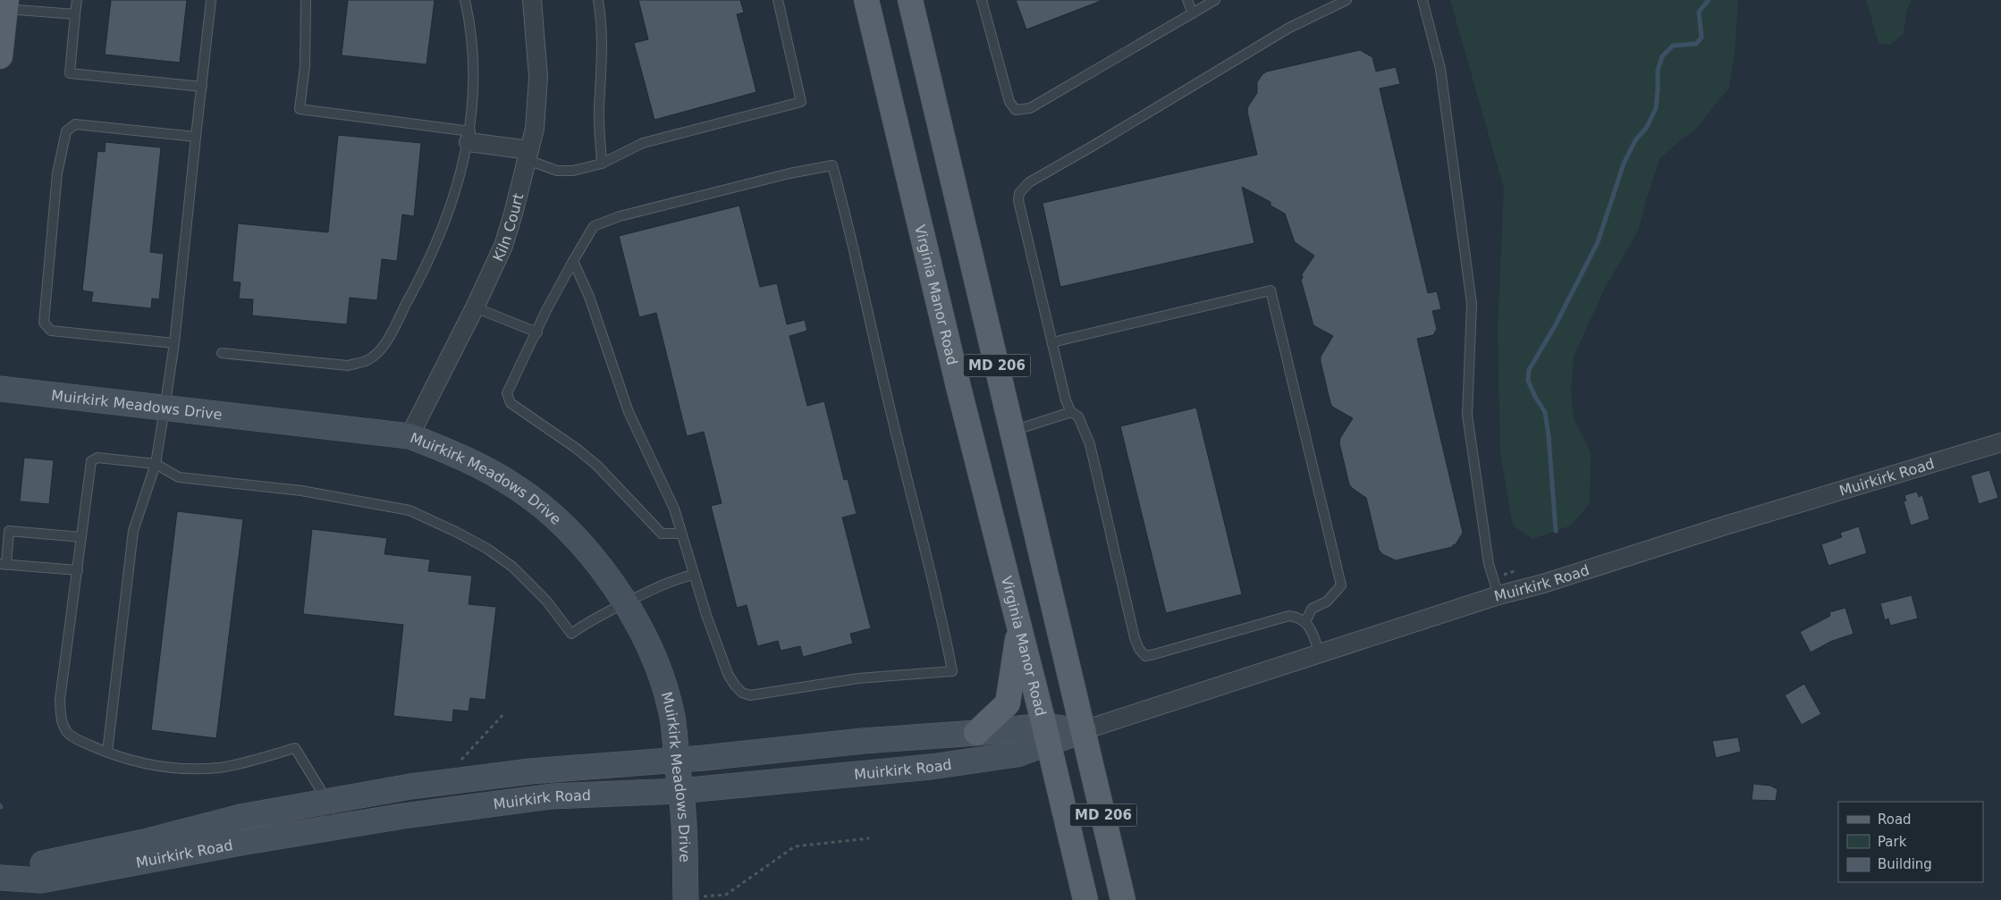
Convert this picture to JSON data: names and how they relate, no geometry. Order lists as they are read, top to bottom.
{
  "streets": {
    "main road": [
      "Virginia Manor Road",
      "MD 206",
      "Muirkirk Meadows Drive",
      "Muirkirk Road"
    ],
    "street": ["Kiln Court"]
  },
  "crossings": [
    ["Kiln Court", "Muirkirk Meadows Drive"],
    ["Virginia Manor Road", "MD 206"],
    ["Virginia Manor Road", "Muirkirk Road"],
    ["MD 206", "Muirkirk Road"],
    ["Muirkirk Meadows Drive", "Muirkirk Road"]
  ],
  "legend": ["Road", "Park", "Building"]
}
